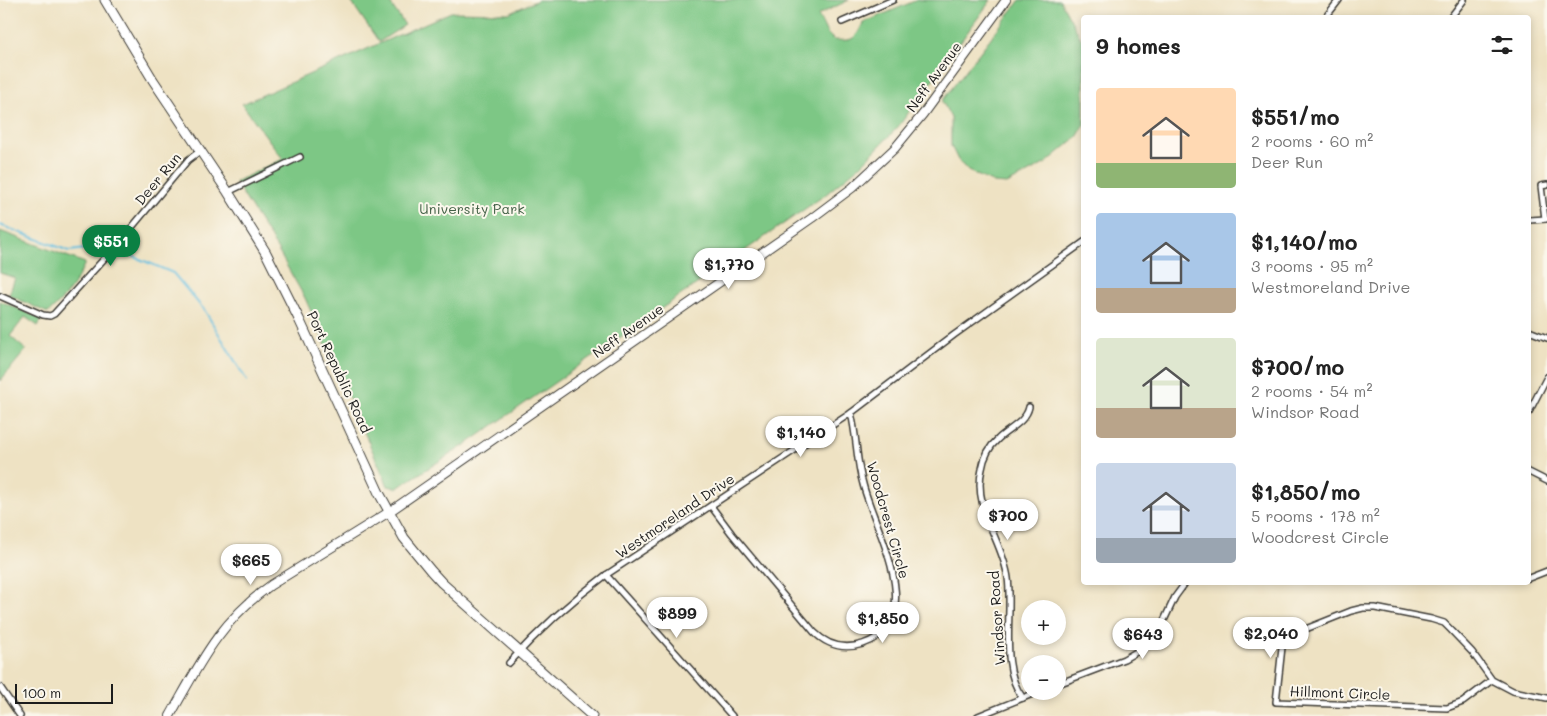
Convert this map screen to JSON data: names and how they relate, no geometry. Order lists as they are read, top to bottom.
{
  "streets": {
    "main road": ["Neff Avenue", "Port Republic Road"],
    "street": [
      "Deer Run",
      "Westmoreland Drive",
      "Woodcrest Circle",
      "Windsor Road",
      "Hillmont Circle"
    ]
  },
  "crossings": [
    ["Neff Avenue", "Port Republic Road"],
    ["Deer Run", "Port Republic Road"],
    ["Port Republic Road", "Westmoreland Drive"],
    ["Westmoreland Drive", "Woodcrest Circle"]
  ],
  "parks": ["University Park"],
  "scale_bar": "100 m",
  "page": {
    "heading": "9 homes",
    "list": [
      {
        "name": "$551/mo",
        "note": "2 rooms · 60 m² · Deer Run"
      },
      {
        "name": "$1,140/mo",
        "note": "3 rooms · 95 m² · Westmoreland Drive"
      },
      {
        "name": "$700/mo",
        "note": "2 rooms · 54 m² · Windsor Road"
      },
      {
        "name": "$1,850/mo",
        "note": "5 rooms · 178 m² · Woodcrest Circle"
      }
    ],
    "price": [
      "$551",
      "$1,770",
      "$1,140",
      "$700",
      "$665",
      "$899",
      "$1,850",
      "$2,040",
      "$643"
    ],
    "map_buttons": ["+", "−"],
    "scale": "100 m"
  }
}
